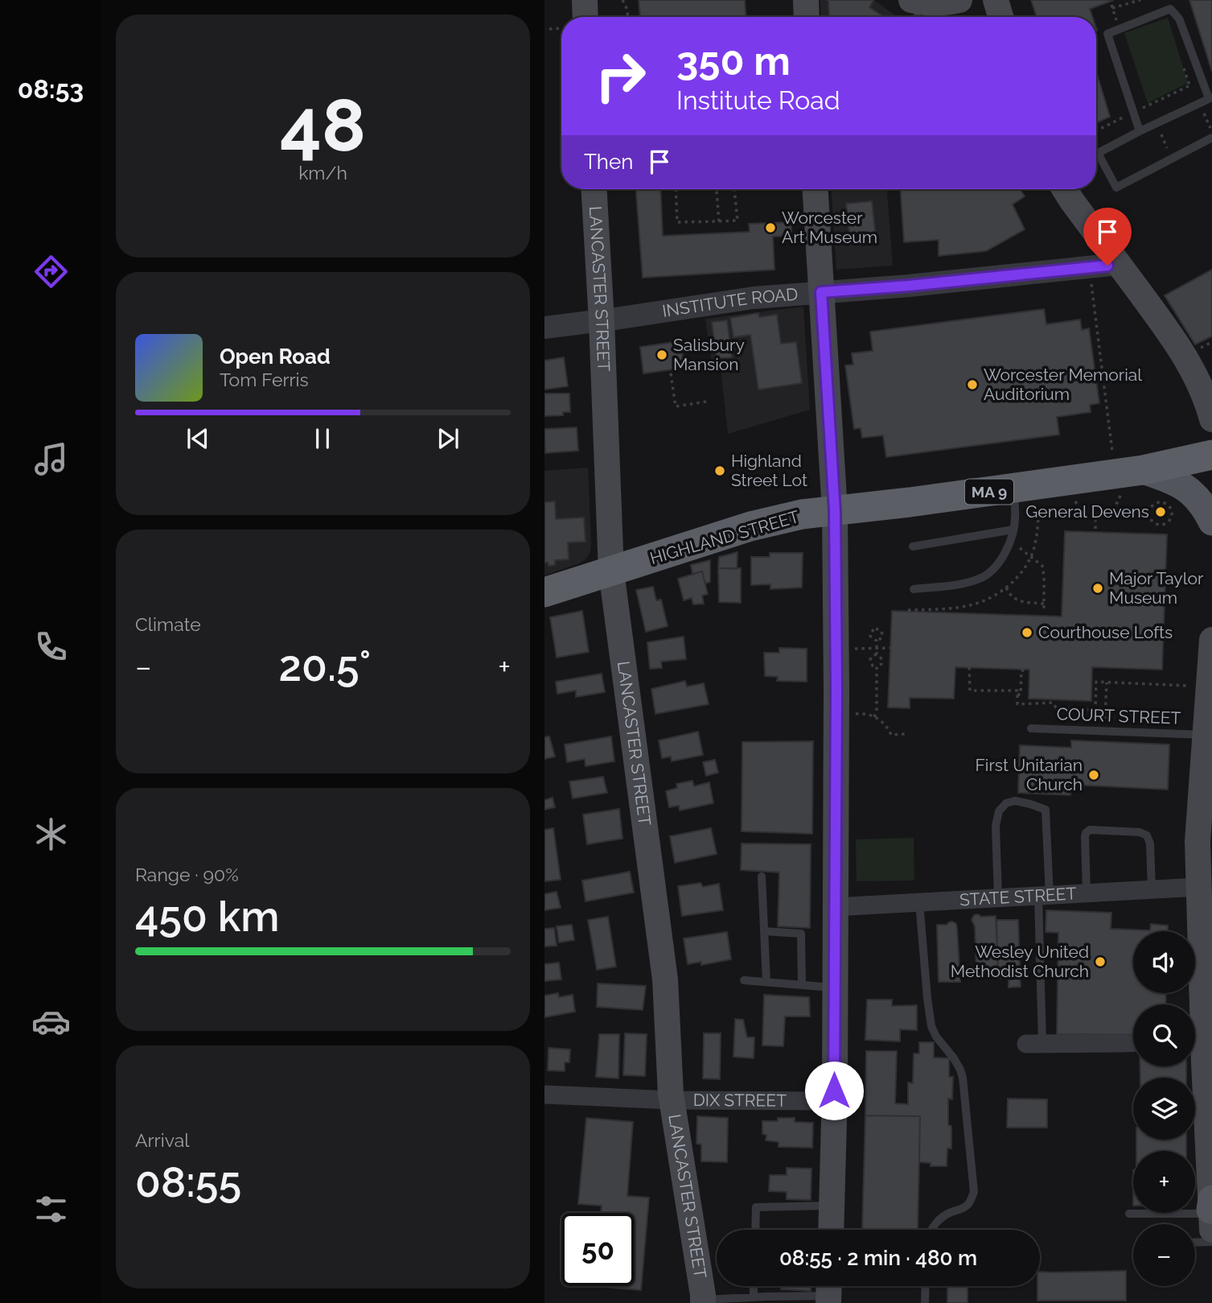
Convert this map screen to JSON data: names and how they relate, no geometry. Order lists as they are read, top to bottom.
{
  "streets": {
    "highway": ["MA 9", "HIGHLAND STREET"],
    "main road": ["LANCASTER STREET"],
    "street": ["INSTITUTE ROAD", "STATE STREET", "DIX STREET"],
    "lane": ["COURT STREET"]
  },
  "crossings": [
    ["LANCASTER STREET", "INSTITUTE ROAD"],
    ["LANCASTER STREET", "HIGHLAND STREET"],
    ["LANCASTER STREET", "DIX STREET"]
  ],
  "places": [
    "Worcester Art Museum",
    "Salisbury Mansion",
    "Worcester Memorial Auditorium",
    "Highland Street Lot",
    "General Devens",
    "Major Taylor Museum",
    "Courthouse Lofts",
    "First Unitarian Church",
    "Wesley United Methodist Church"
  ],
  "page": {
    "tabs": "08:53",
    "tile": [
      ["48", "km/h"],
      "Climate",
      ["Range · 90%", "450 km"],
      ["Arrival", "08:55"]
    ],
    "turn": ["350 m", "Institute Road"],
    "then": "Then",
    "song": ["Open Road", "Tom Ferris"],
    "heat": ["−", "20.5°", "+"],
    "map_buttons": ["+", "−"],
    "limit": "50",
    "trip": "08:55 · 2 min · 480 m"
  }
}
